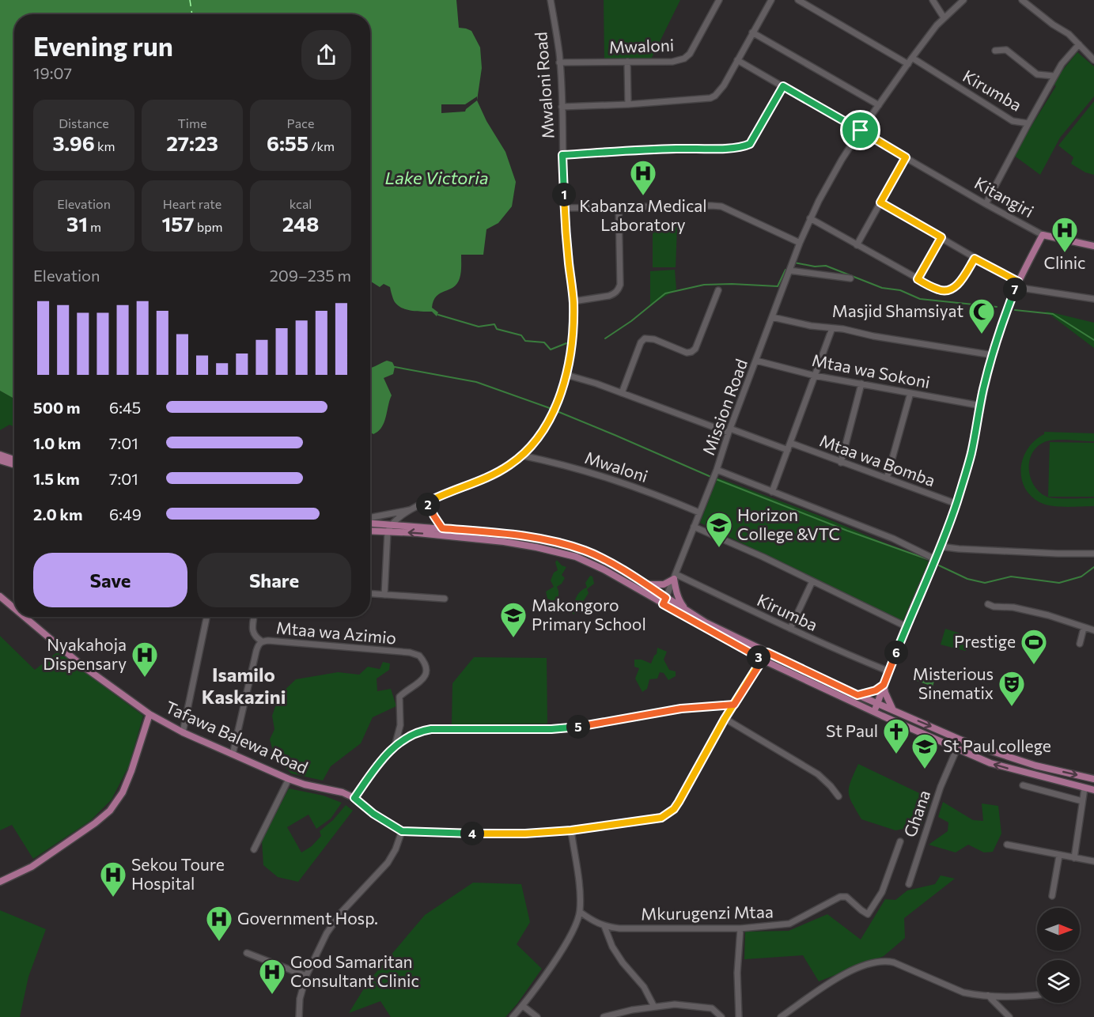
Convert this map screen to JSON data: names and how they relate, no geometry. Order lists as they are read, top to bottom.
{
  "streets": {
    "main road": ["Kitangiri", "Tafawa Balewa Road"],
    "street": [
      "Mwaloni",
      "Mwaloni Road",
      "Kirumba",
      "Mtaa wa Sokoni",
      "Mission Road",
      "Mtaa wa Bomba",
      "Mtaa wa Azimio",
      "Ghana",
      "Mkurugenzi Mtaa"
    ]
  },
  "crossings": [
    ["Mwaloni", "Mwaloni Road"],
    ["Mwaloni", "Mission Road"],
    ["Kirumba", "Mission Road"],
    ["Kitangiri", "Mission Road"],
    ["Mtaa wa Sokoni", "Mission Road"],
    ["Mtaa wa Azimio", "Tafawa Balewa Road"]
  ],
  "districts": ["Isamilo Kaskazini"],
  "water": ["Lake Victoria"],
  "places": {
    "hospital": [
      "Kabanza Medical Laboratory",
      "Clinic",
      "Nyakahoja Dispensary",
      "Sekou Toure Hospital",
      "Government Hosp.",
      "Good Samaritan Consultant Clinic"
    ],
    "mosque": ["Masjid Shamsiyat"],
    "school or university": ["Horizon College &VTC", "Makongoro Primary School", "St Paul college"],
    "sports": ["Prestige"],
    "theatre": ["Misterious Sinematix"],
    "church": ["St Paul"]
  },
  "north": "right",
  "page": {
    "heading": ["Evening run", "19:07"],
    "stats": [
      ["Distance", "3.96 km"],
      ["Time", "27:23"],
      ["Pace", "6:55 /km"],
      ["Elevation", "31 m"],
      ["Heart rate", "157 bpm"],
      ["kcal", "248"]
    ],
    "pins": [
      "1",
      "7",
      "2",
      "6",
      "3",
      "5",
      "4"
    ],
    "chart": ["Elevation", "209–235 m"],
    "list": [
      {
        "name": "500 m",
        "note": "6:45"
      },
      {
        "name": "1.0 km",
        "note": "7:01"
      },
      {
        "name": "1.5 km",
        "note": "7:01"
      },
      {
        "name": "2.0 km",
        "note": "6:49"
      }
    ],
    "buttons": ["Save", "Share"]
  }
}
